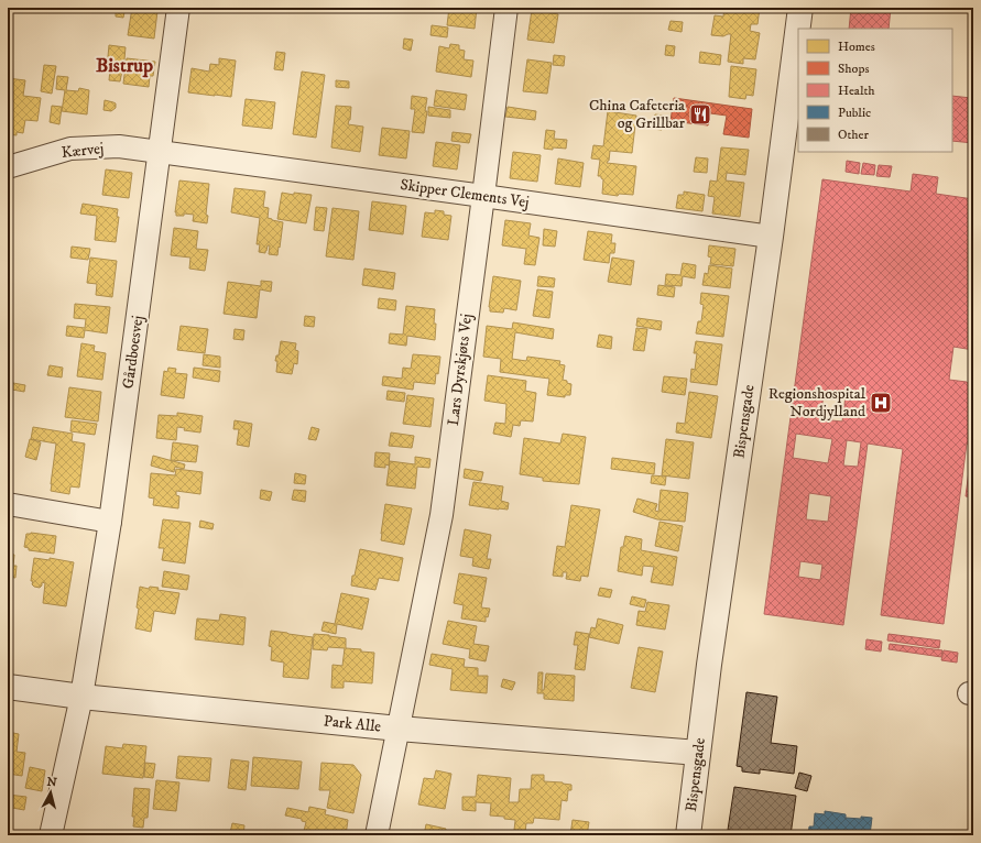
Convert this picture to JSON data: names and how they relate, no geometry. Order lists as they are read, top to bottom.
{
  "streets": {
    "street": [
      "Kærvej",
      "Skipper Clements Vej",
      "Gårdboesvej",
      "Lars Dyrskjøts Vej",
      "Bispensgade",
      "Park Alle"
    ]
  },
  "crossings": [
    ["Kærvej", "Skipper Clements Vej"],
    ["Kærvej", "Gårdboesvej"],
    ["Skipper Clements Vej", "Gårdboesvej"],
    ["Skipper Clements Vej", "Lars Dyrskjøts Vej"],
    ["Skipper Clements Vej", "Bispensgade"],
    ["Gårdboesvej", "Park Alle"],
    ["Lars Dyrskjøts Vej", "Park Alle"],
    ["Bispensgade", "Park Alle"]
  ],
  "districts": ["Bistrup"],
  "places": {
    "restaurant": ["China Cafeteria og Grillbar"],
    "hospital": ["Regionshospital Nordjylland"]
  },
  "legend": [
    "Homes",
    "Shops",
    "Health",
    "Public",
    "Other"
  ],
  "north": "top"
}
